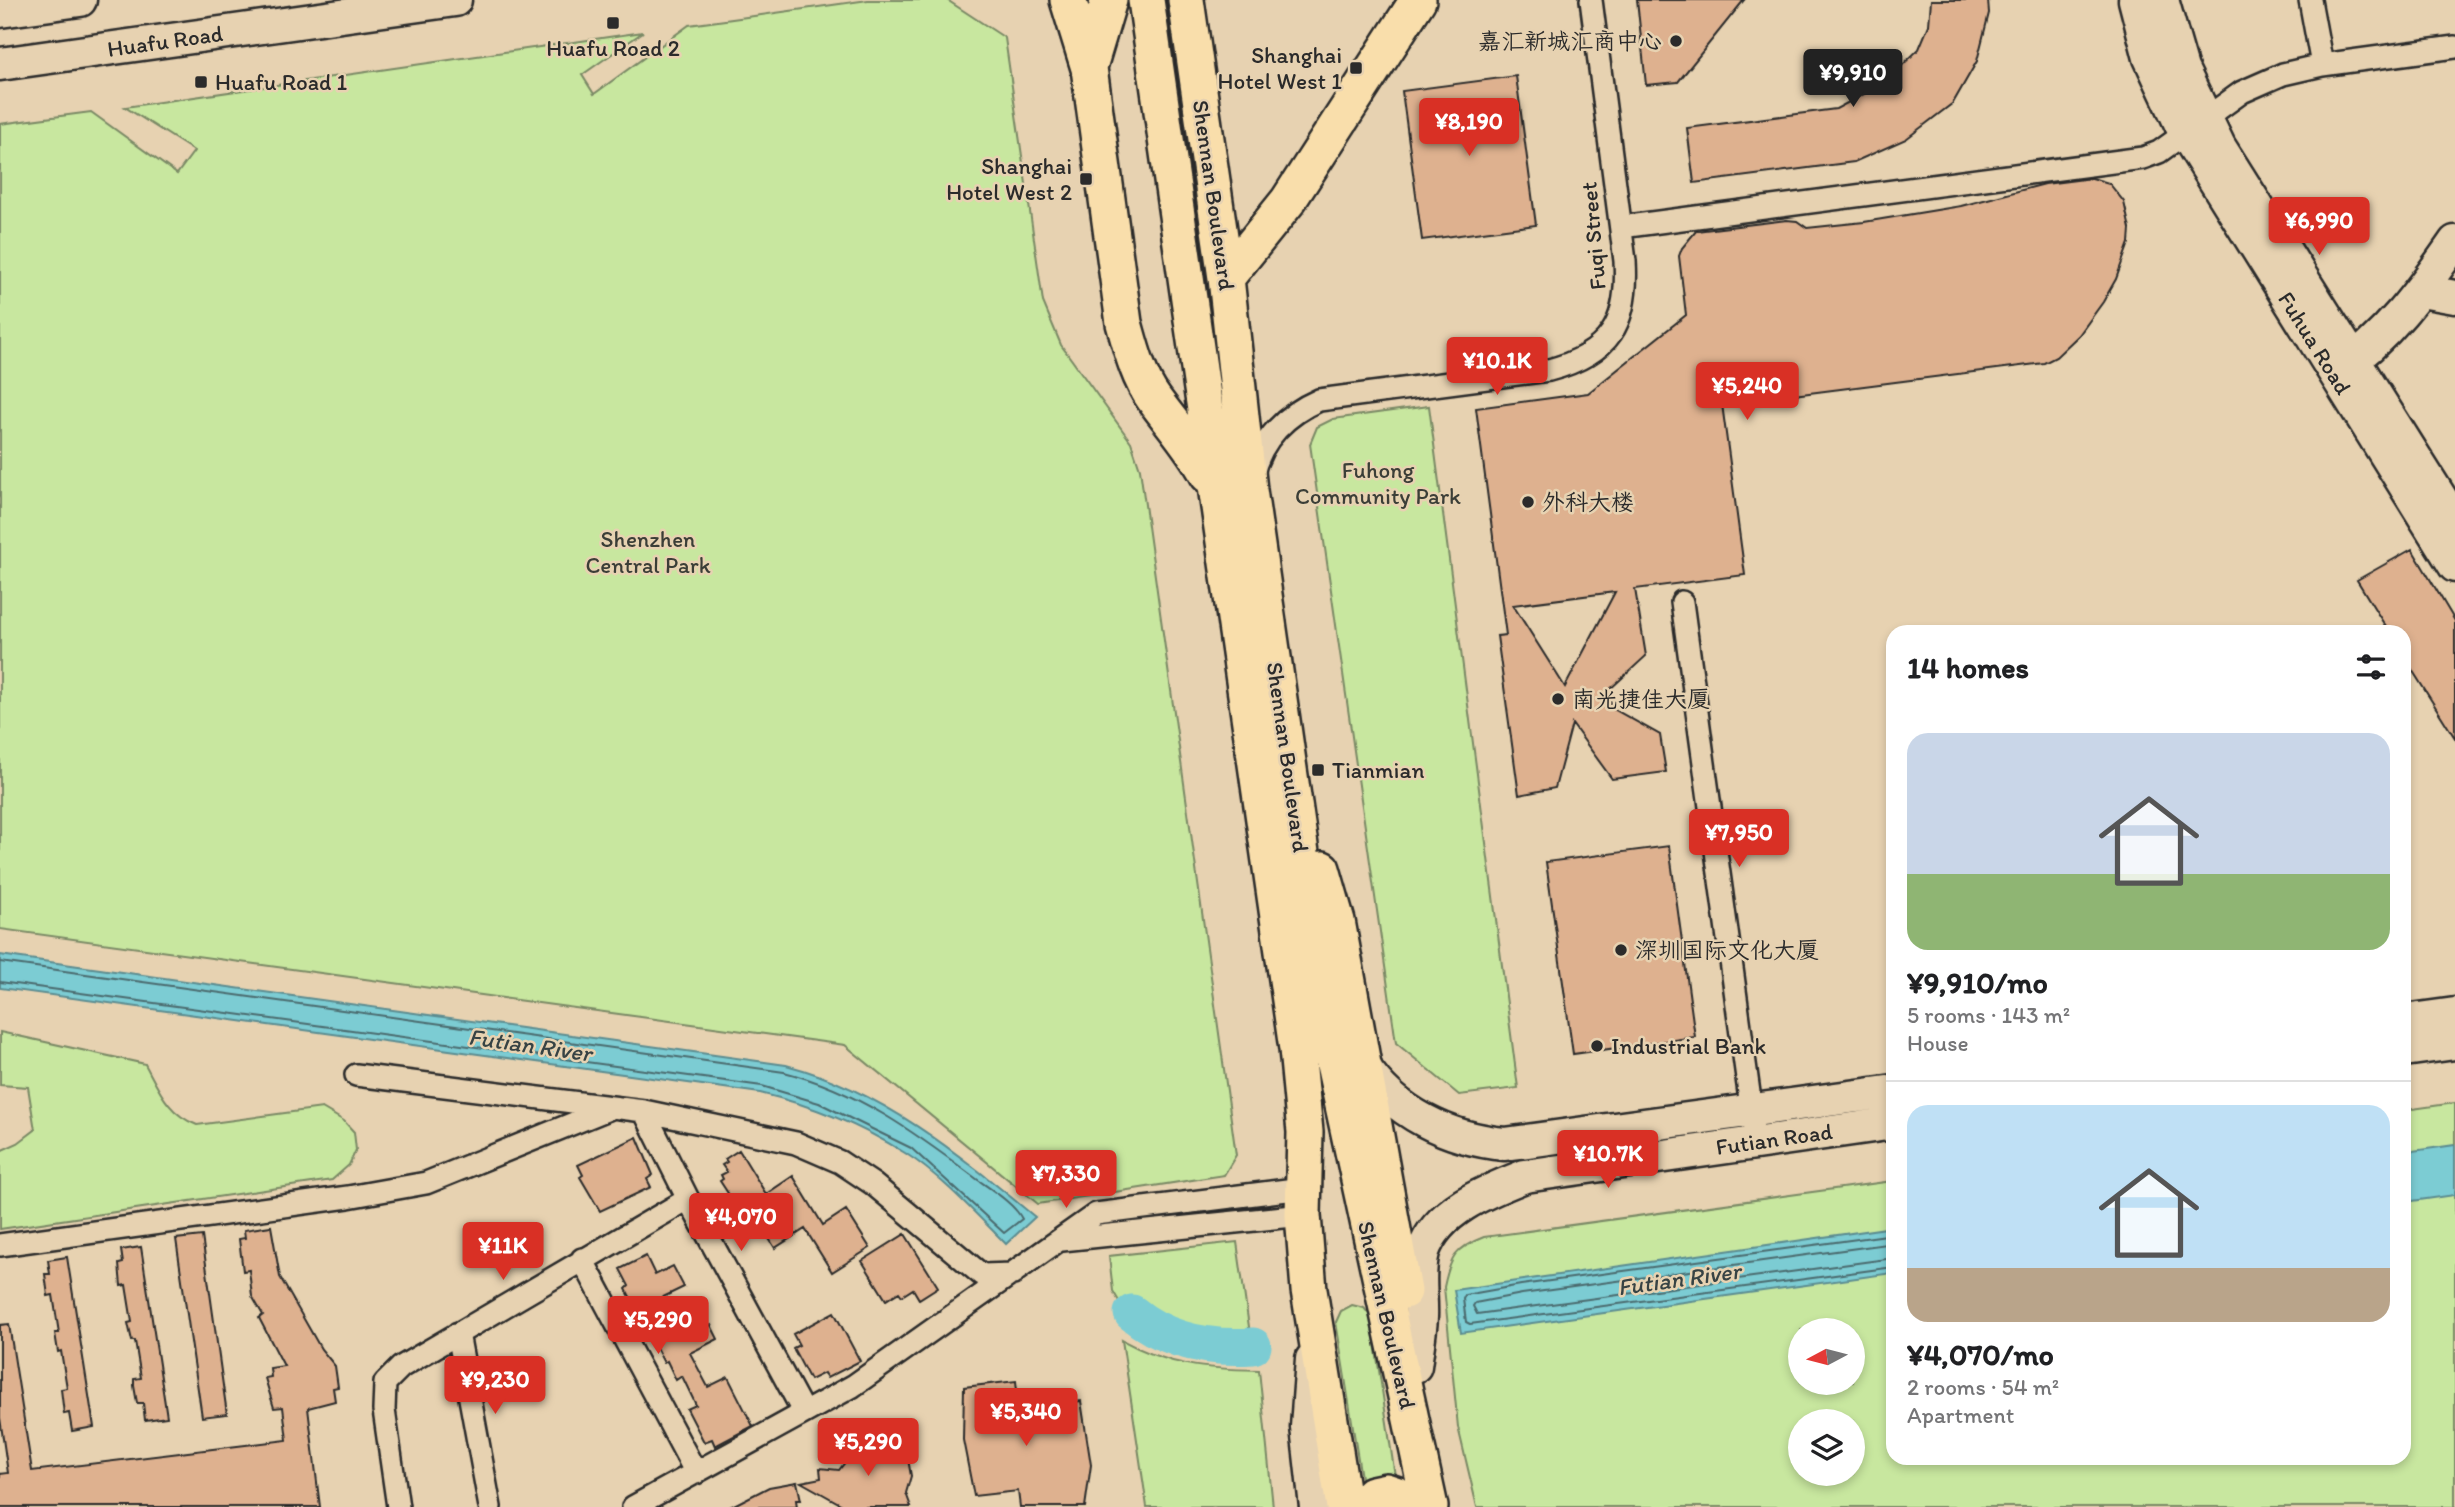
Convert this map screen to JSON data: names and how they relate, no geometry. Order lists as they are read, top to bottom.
{
  "streets": {
    "main road": [
      "Huafu Road",
      "Shennan Boulevard",
      "Fuhua Road",
      "Futian Road"
    ],
    "street": ["Fuqi Street"]
  },
  "crossings": [
    ["Shennan Boulevard", "Fuqi Street"]
  ],
  "water": ["Futian River"],
  "parks": ["Fuhong Community Park", "Shenzhen Central Park"],
  "places": {
    "transit": [
      "Huafu Road 2",
      "Shanghai Hotel West 1",
      "Huafu Road 1",
      "Shanghai Hotel West 2",
      "Tianmian"
    ],
    "other": [
      "嘉汇新城汇商中心",
      "外科大楼",
      "南光捷佳大厦",
      "深圳国际文化大厦",
      "Industrial Bank"
    ]
  },
  "north": "left",
  "page": {
    "price": [
      "¥9,910",
      "¥8,190",
      "¥6,990",
      "¥10.1K",
      "¥5,240",
      "¥7,950",
      "¥10.7K",
      "¥7,330",
      "¥4,070",
      "¥11K",
      "¥5,290",
      "¥9,230",
      "¥5,340",
      "¥5,290"
    ],
    "heading": "14 homes",
    "list": [
      {
        "name": "¥9,910/mo",
        "note": "5 rooms · 143 m² · House"
      },
      {
        "name": "¥4,070/mo",
        "note": "2 rooms · 54 m² · Apartment"
      }
    ]
  }
}
